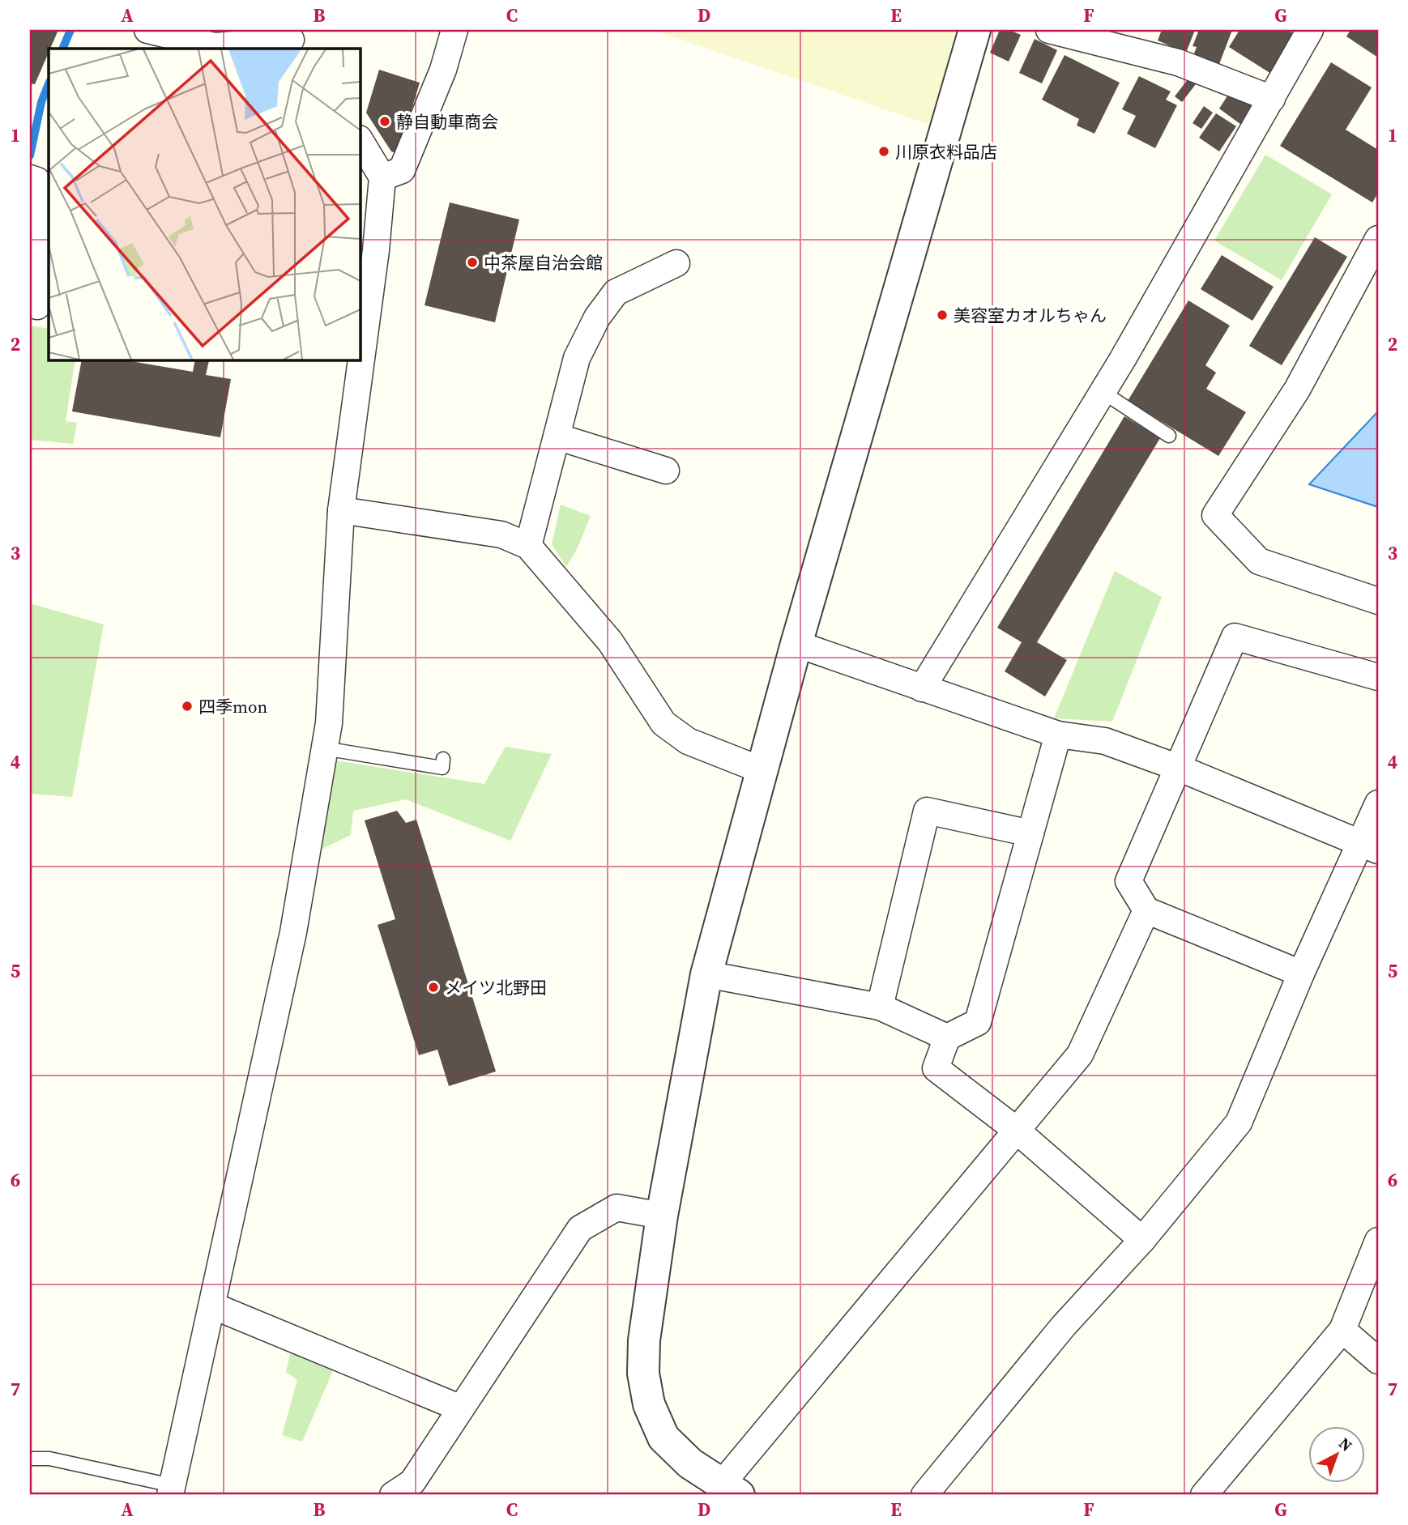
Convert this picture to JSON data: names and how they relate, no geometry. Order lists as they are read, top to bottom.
{
  "places": [
    "静自動車商会",
    "川原衣料品店",
    "中茶屋自治会館",
    "美容室カオルちゃん",
    "四季mon",
    "メイツ北野田"
  ],
  "north": "top right",
  "grid": {
    "columns": [
      "A",
      "B",
      "C",
      "D",
      "E",
      "F",
      "G"
    ],
    "rows": [
      "1",
      "2",
      "3",
      "4",
      "5",
      "6",
      "7"
    ]
  }
}
